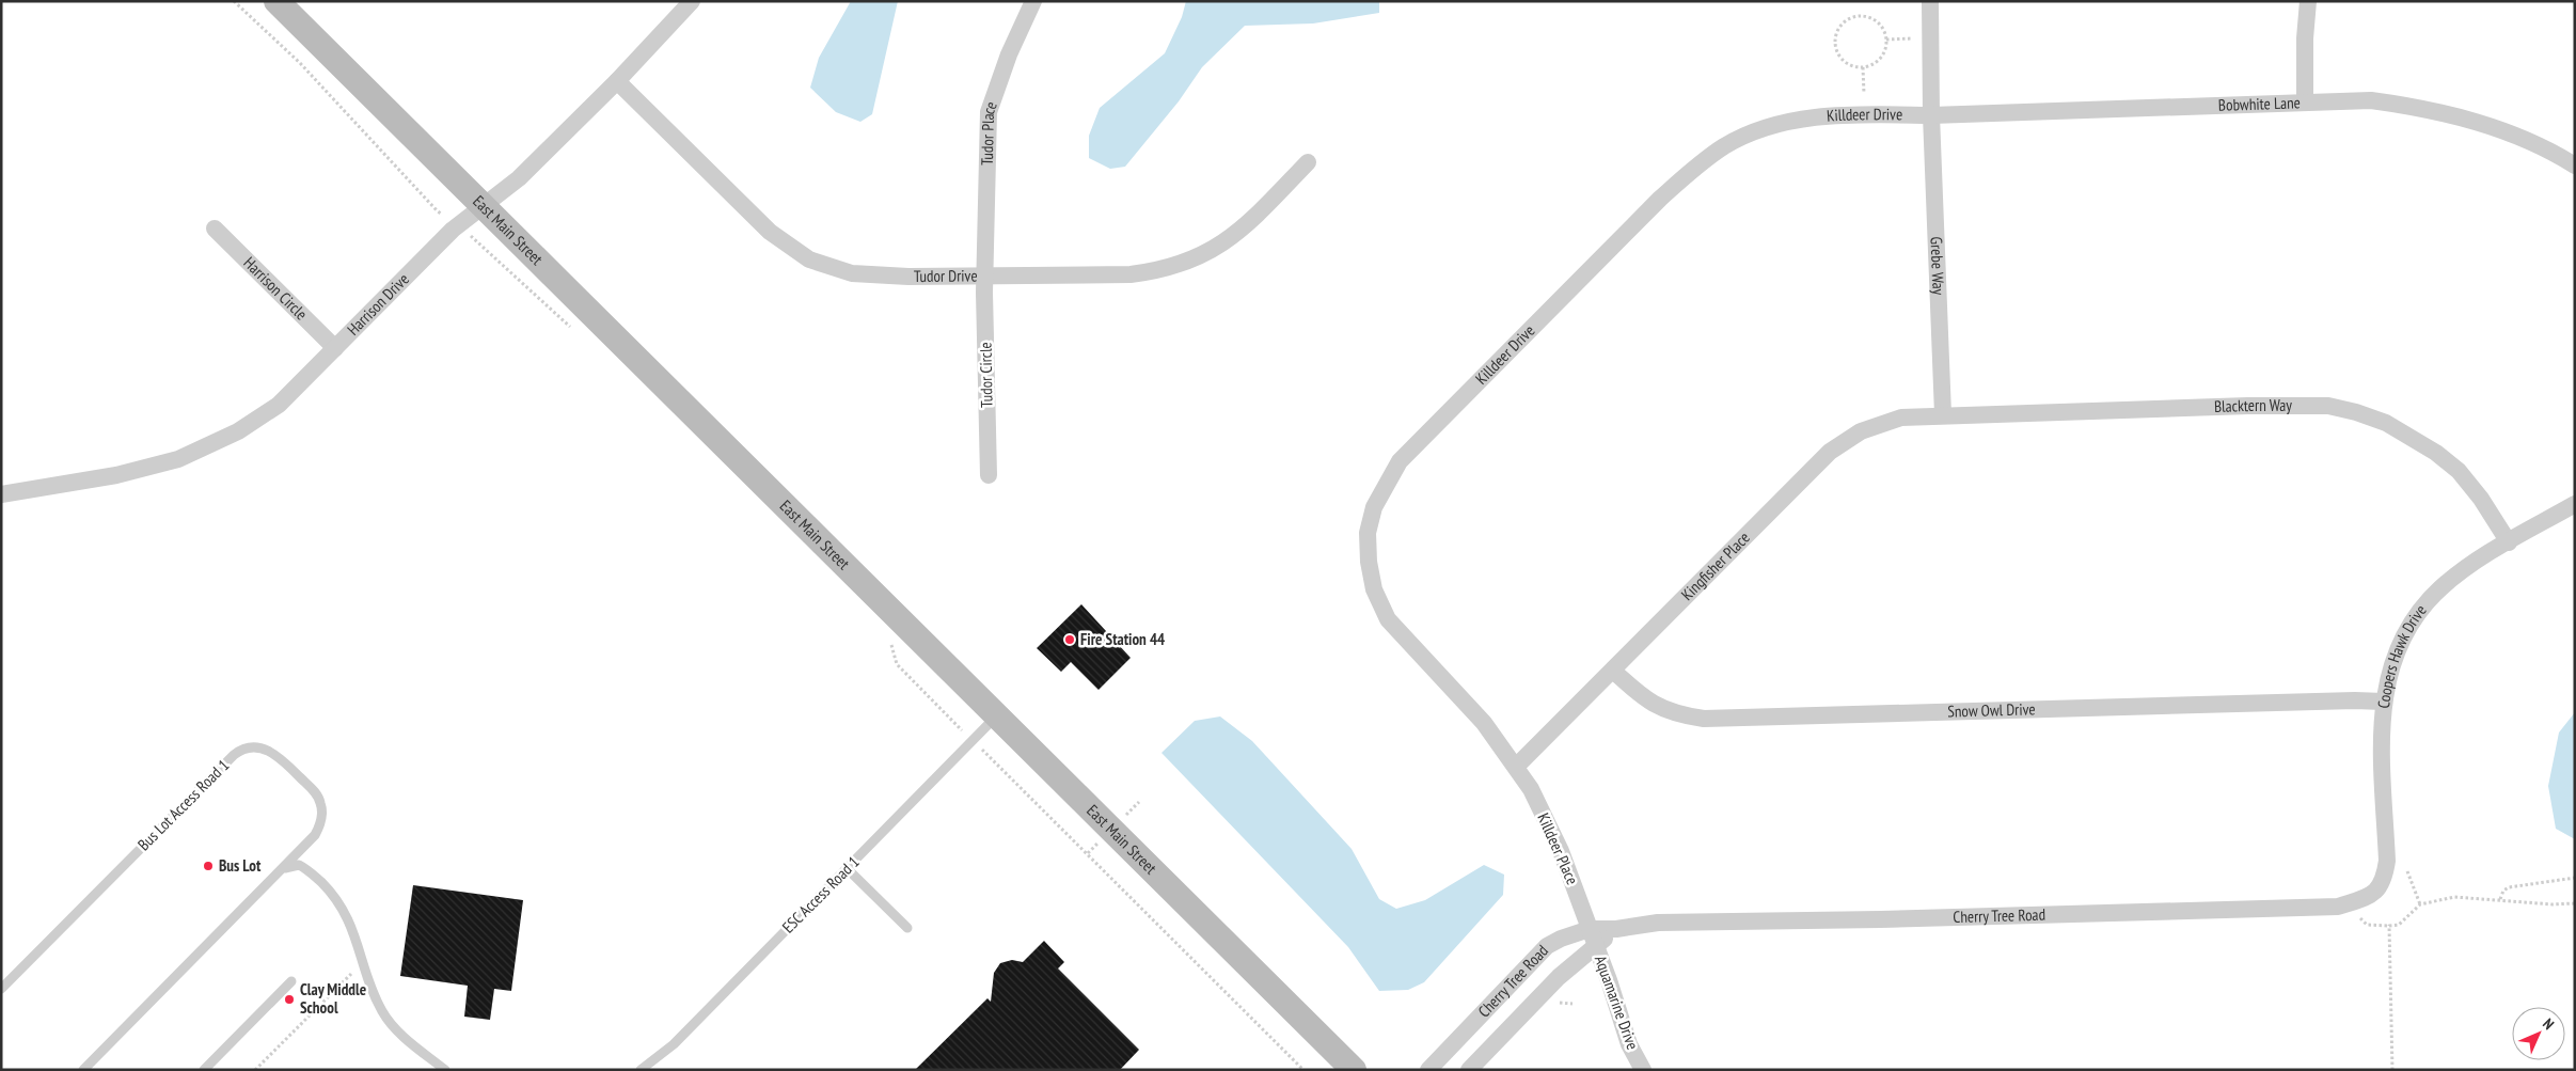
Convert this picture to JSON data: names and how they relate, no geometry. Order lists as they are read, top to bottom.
{
  "streets": {
    "main road": ["East Main Street"],
    "street": [
      "Bobwhite Lane",
      "Killdeer Drive",
      "Tudor Place",
      "Grebe Way",
      "Tudor Drive",
      "Harrison Circle",
      "Harrison Drive",
      "Tudor Circle",
      "Blacktern Way",
      "Kingfisher Place",
      "Coopers Hawk Drive",
      "Snow Owl Drive",
      "Killdeer Place",
      "Cherry Tree Road",
      "Aquamarine Drive"
    ],
    "lane": ["Bus Lot Access Road 1", "ESC Access Road 1"]
  },
  "crossings": [
    ["Bobwhite Lane", "Killdeer Drive"],
    ["Bobwhite Lane", "Grebe Way"],
    ["Killdeer Drive", "Grebe Way"],
    ["Killdeer Drive", "Kingfisher Place"],
    ["Killdeer Drive", "Killdeer Place"],
    ["Tudor Place", "Tudor Drive"],
    ["Tudor Place", "Tudor Circle"],
    ["East Main Street", "Harrison Drive"],
    ["East Main Street", "ESC Access Road 1"],
    ["Grebe Way", "Blacktern Way"],
    ["Grebe Way", "Kingfisher Place"],
    ["Tudor Drive", "Harrison Drive"],
    ["Tudor Drive", "Tudor Circle"],
    ["Harrison Circle", "Harrison Drive"],
    ["Blacktern Way", "Kingfisher Place"],
    ["Blacktern Way", "Coopers Hawk Drive"],
    ["Kingfisher Place", "Snow Owl Drive"],
    ["Kingfisher Place", "Killdeer Place"],
    ["Coopers Hawk Drive", "Snow Owl Drive"],
    ["Coopers Hawk Drive", "Cherry Tree Road"],
    ["Killdeer Place", "Cherry Tree Road"],
    ["Killdeer Place", "Aquamarine Drive"],
    ["Cherry Tree Road", "Aquamarine Drive"]
  ],
  "places": ["Fire Station 44", "Bus Lot", "Clay Middle School"],
  "north": "top right"
}
